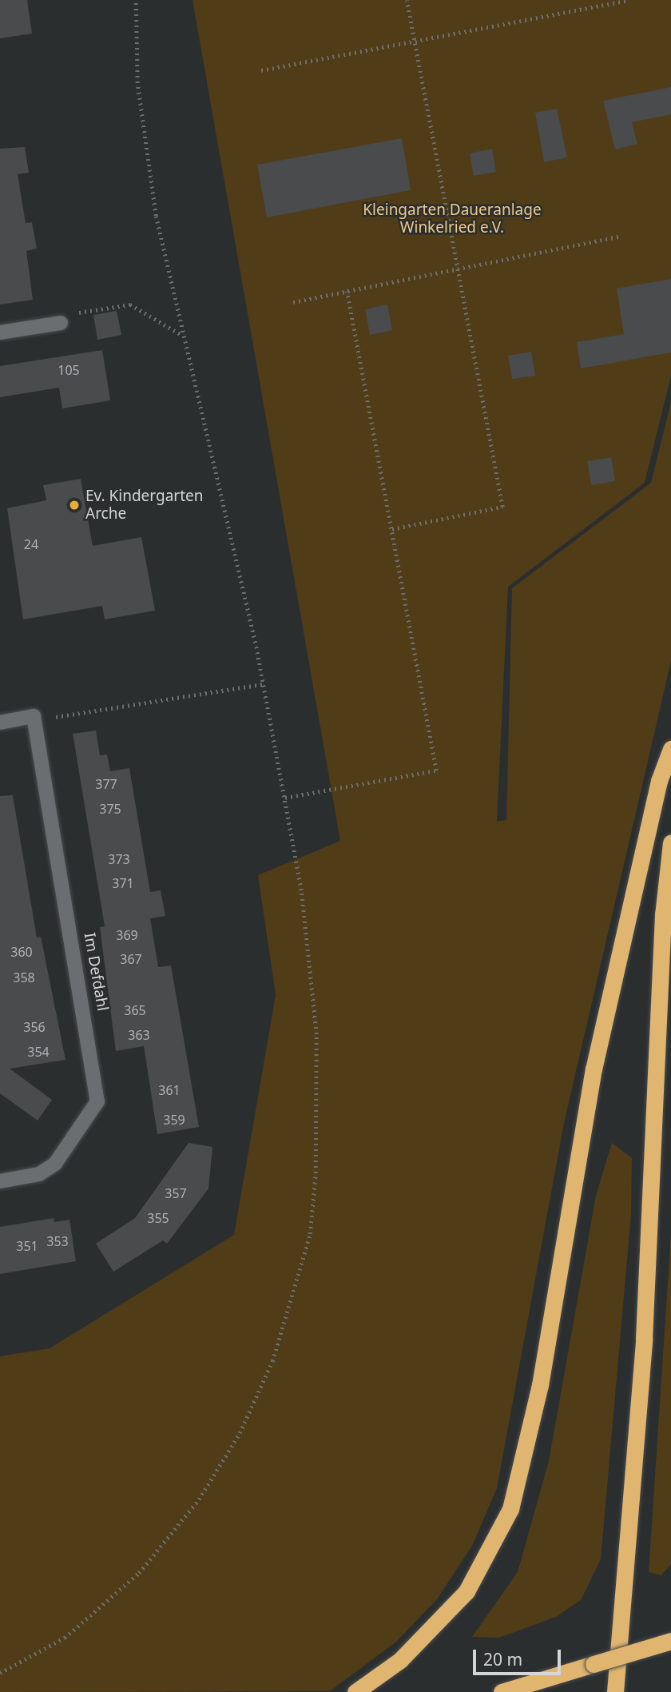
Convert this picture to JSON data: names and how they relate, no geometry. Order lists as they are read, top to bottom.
{
  "streets": {
    "street": ["Im Defdahl"]
  },
  "parks": ["Kleingarten Daueranlage Winkelried e.V."],
  "places": ["Ev. Kindergarten Arche"],
  "house_numbers": [
    "105",
    "24",
    "377",
    "375",
    "373",
    "371",
    "369",
    "360",
    "367",
    "358",
    "365",
    "356",
    "363",
    "354",
    "361",
    "359",
    "357",
    "355",
    "353",
    "351"
  ],
  "scale_bar": "20 m"
}
